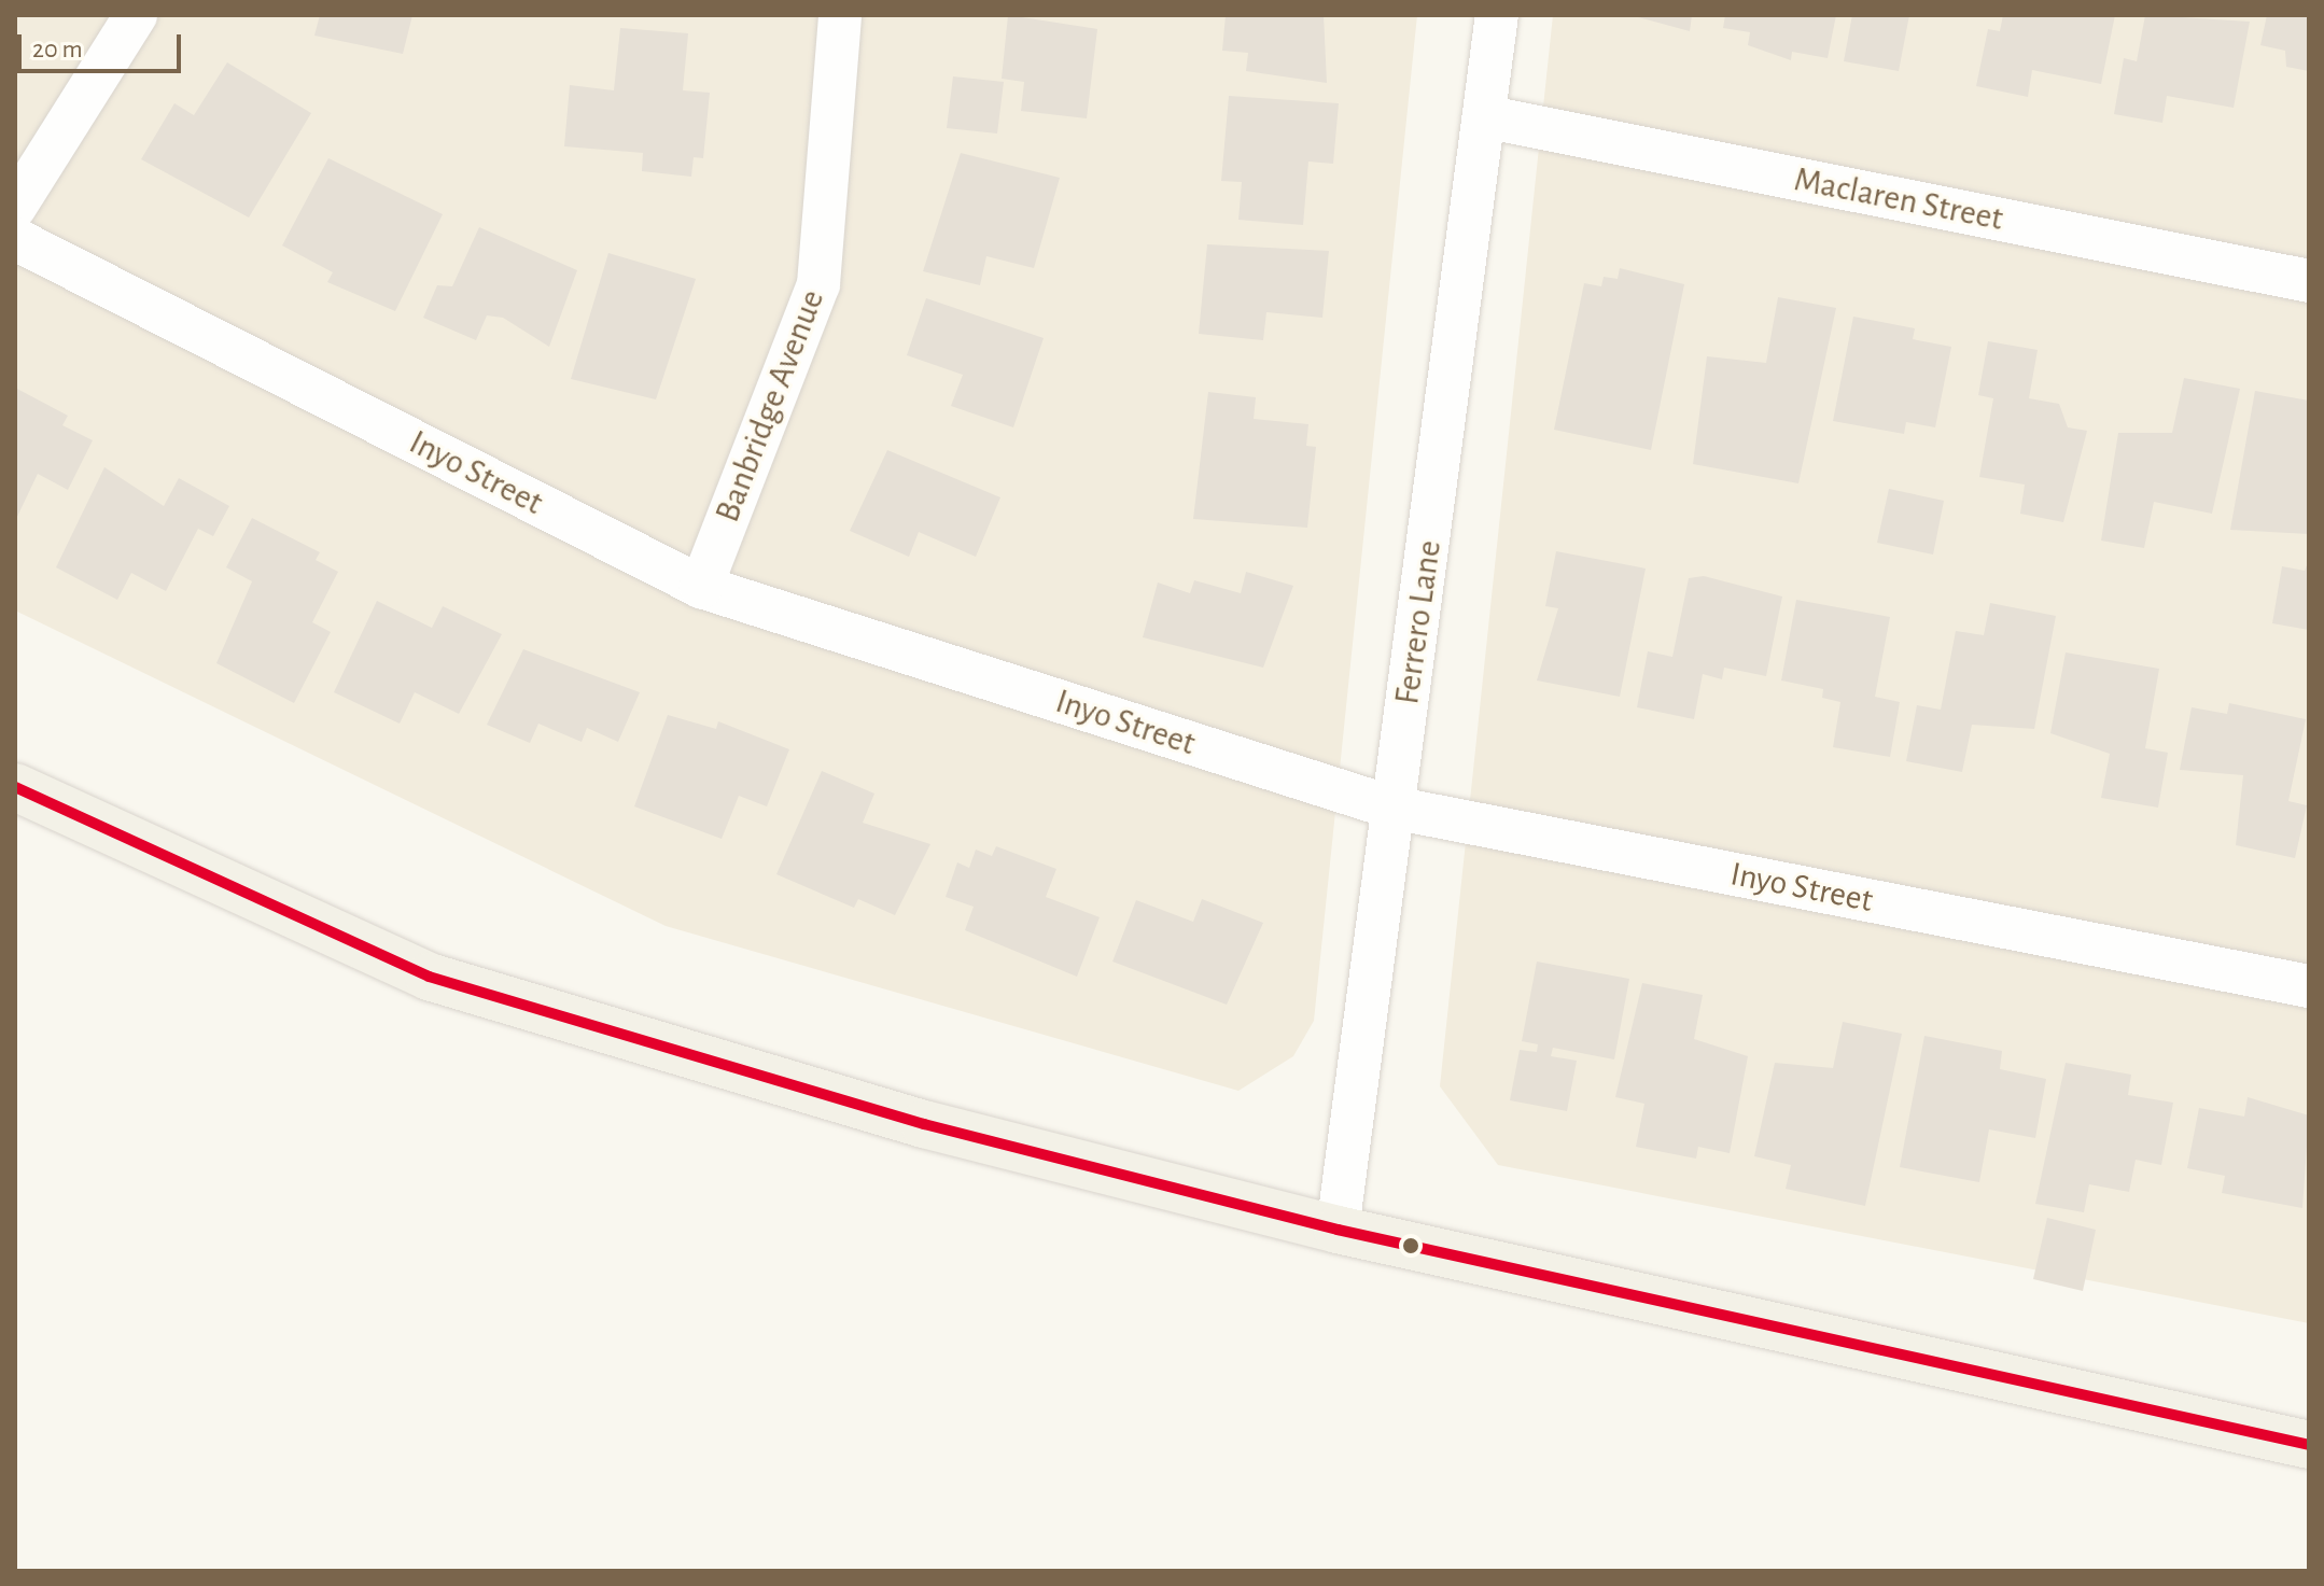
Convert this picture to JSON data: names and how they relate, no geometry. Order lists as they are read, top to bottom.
{
  "streets": {
    "street": [
      "Maclaren Street",
      "Banbridge Avenue",
      "Inyo Street",
      "Ferrero Lane"
    ]
  },
  "crossings": [
    ["Maclaren Street", "Ferrero Lane"],
    ["Banbridge Avenue", "Inyo Street"],
    ["Inyo Street", "Ferrero Lane"]
  ],
  "scale_bar": "20 m"
}
